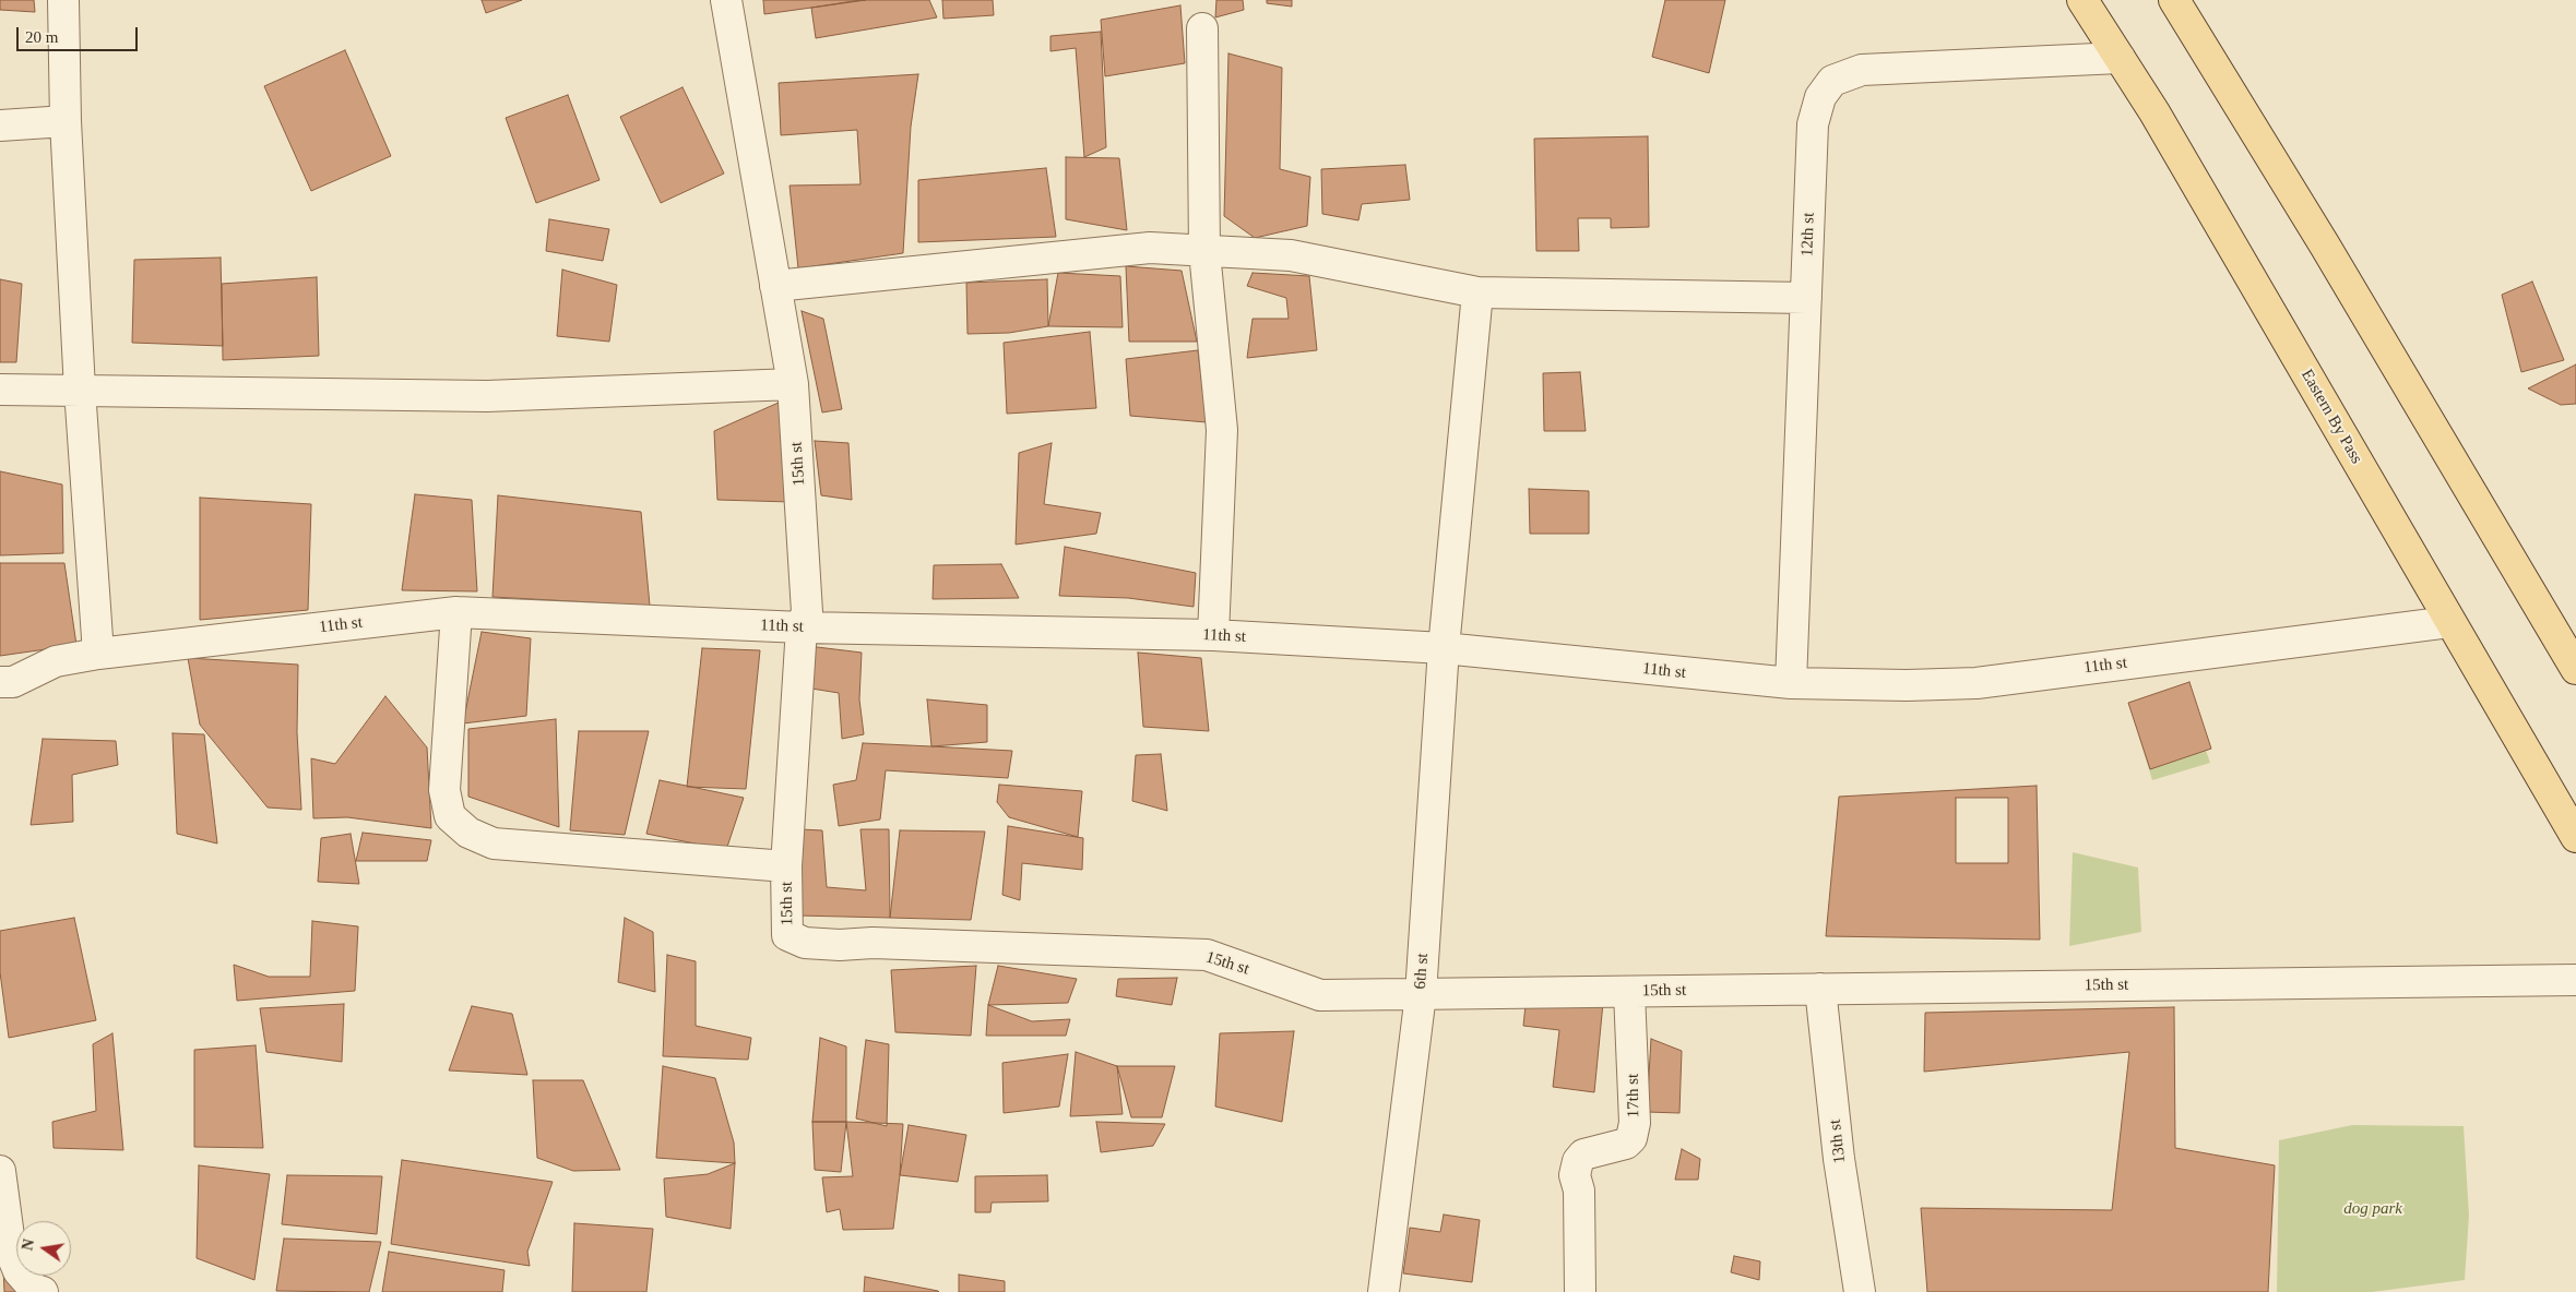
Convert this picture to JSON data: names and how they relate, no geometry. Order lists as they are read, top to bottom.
{
  "streets": {
    "main road": ["Eastern By Pass"],
    "street": [
      "12th st",
      "15th st",
      "11th st",
      "6th st",
      "17th st",
      "13th st"
    ]
  },
  "crossings": [
    ["12th st", "Eastern By Pass"],
    ["12th st", "11th st"],
    ["Eastern By Pass", "11th st"],
    ["15th st", "11th st"],
    ["15th st", "6th st"],
    ["15th st", "17th st"],
    ["15th st", "13th st"],
    ["11th st", "6th st"]
  ],
  "parks": ["dog park"],
  "scale_bar": "20 m",
  "north": "left"
}
